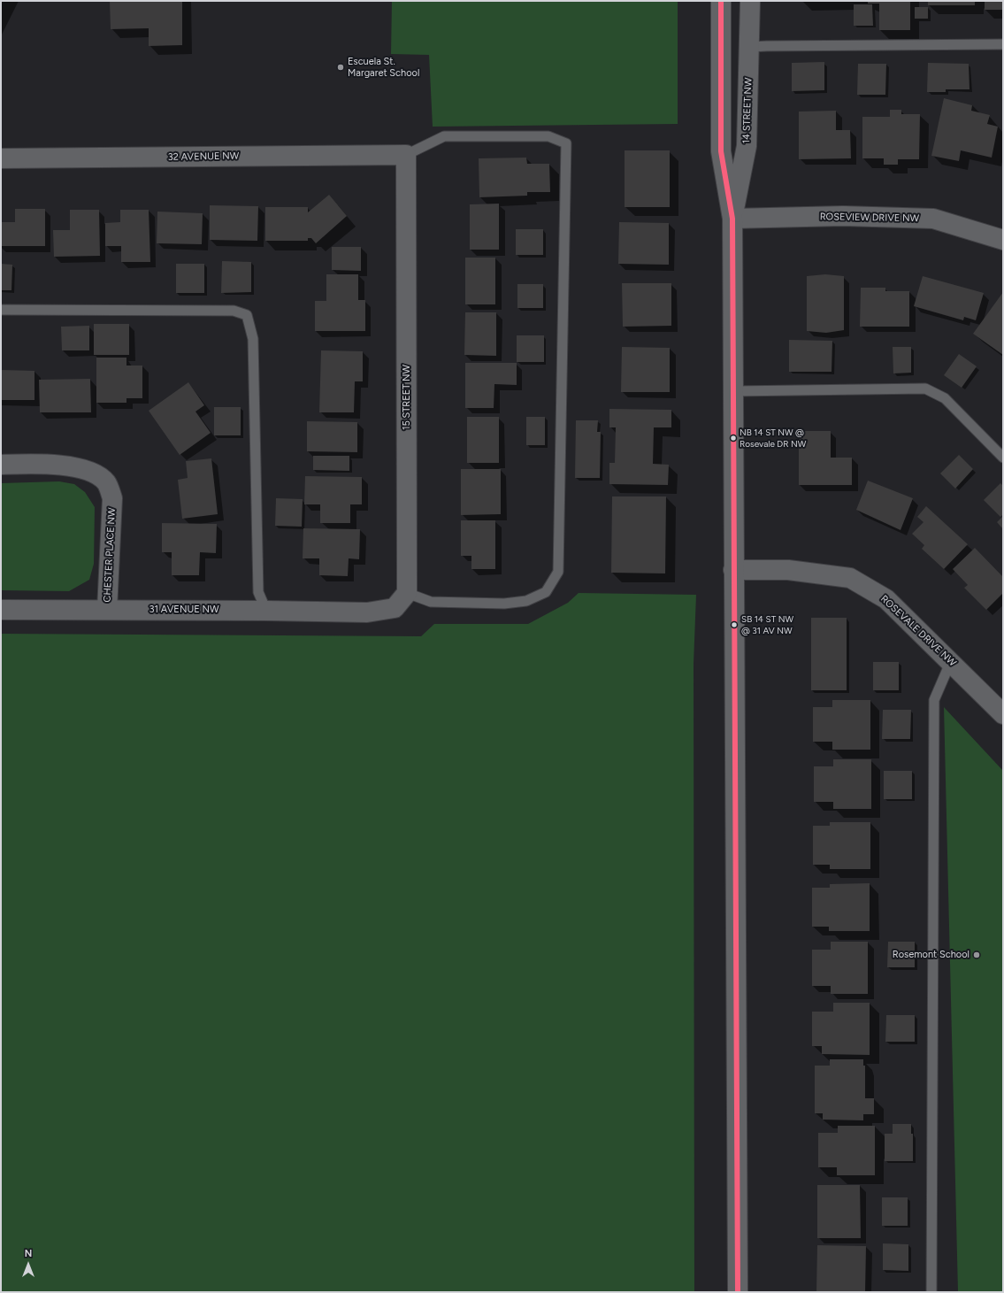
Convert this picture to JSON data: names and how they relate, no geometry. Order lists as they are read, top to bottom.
{
  "streets": {
    "street": [
      "14 STREET NW",
      "32 AVENUE NW",
      "ROSEVIEW DRIVE NW",
      "15 STREET NW",
      "CHESTER PLACE NW",
      "31 AVENUE NW",
      "ROSEVALE DRIVE NW"
    ]
  },
  "crossings": [
    ["14 STREET NW", "ROSEVIEW DRIVE NW"],
    ["14 STREET NW", "ROSEVALE DRIVE NW"],
    ["32 AVENUE NW", "15 STREET NW"],
    ["15 STREET NW", "31 AVENUE NW"],
    ["CHESTER PLACE NW", "31 AVENUE NW"]
  ],
  "places": [
    "Escuela St. Margaret School",
    "NB 14 ST NW @ Rosevale DR NW",
    "SB 14 ST NW @ 31 AV NW",
    "Rosemont School"
  ],
  "north": "top"
}
